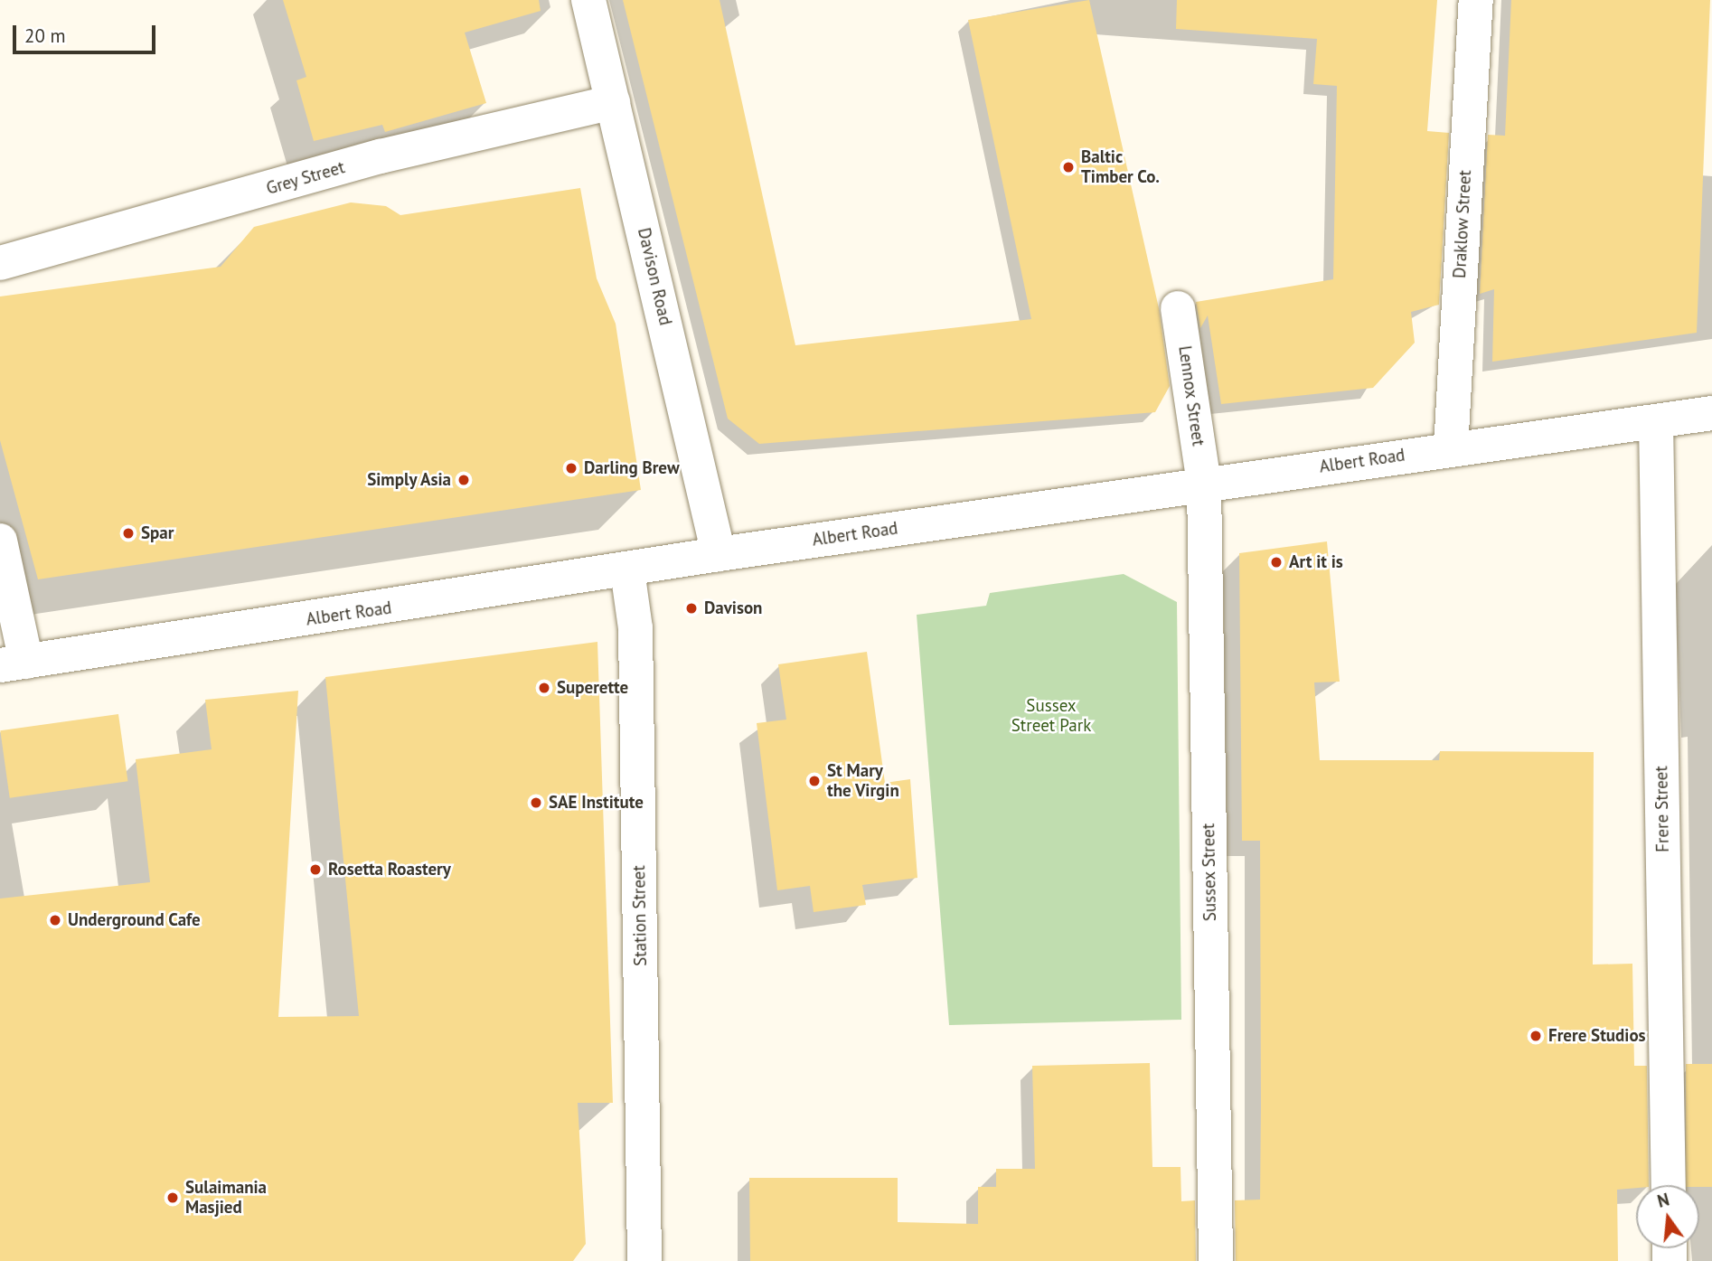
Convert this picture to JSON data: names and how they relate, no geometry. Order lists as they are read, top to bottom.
{
  "streets": {
    "street": [
      "Grey Street",
      "Draklow Street",
      "Davison Road",
      "Lennox Street",
      "Albert Road",
      "Frere Street",
      "Sussex Street",
      "Station Street"
    ]
  },
  "crossings": [
    ["Grey Street", "Davison Road"],
    ["Draklow Street", "Albert Road"],
    ["Davison Road", "Albert Road"],
    ["Lennox Street", "Albert Road"],
    ["Lennox Street", "Sussex Street"],
    ["Albert Road", "Frere Street"],
    ["Albert Road", "Sussex Street"],
    ["Albert Road", "Station Street"]
  ],
  "parks": ["Sussex Street Park"],
  "places": [
    "Baltic Timber Co.",
    "Darling Brew",
    "Simply Asia",
    "Spar",
    "Art it is",
    "Davison",
    "Superette",
    "St Mary the Virgin",
    "SAE Institute",
    "Rosetta Roastery",
    "Underground Cafe",
    "Frere Studios",
    "Sulaimania Masjied"
  ],
  "scale_bar": "20 m",
  "north": "top"
}
